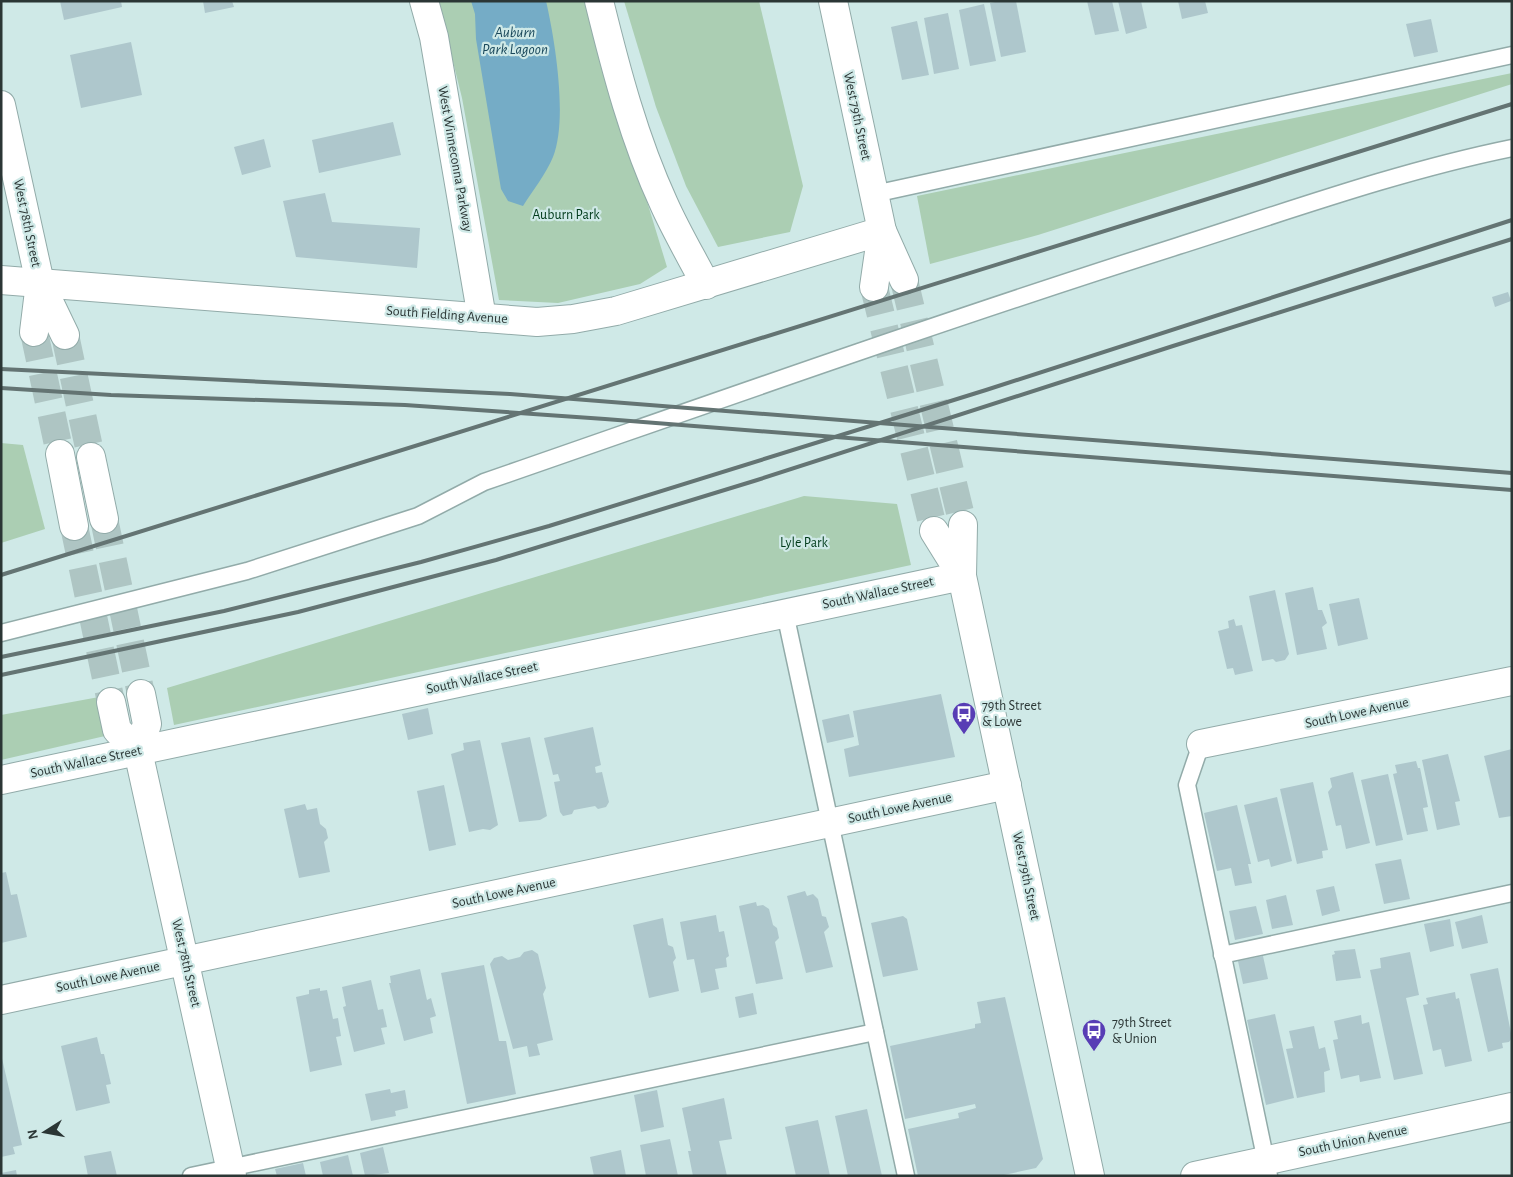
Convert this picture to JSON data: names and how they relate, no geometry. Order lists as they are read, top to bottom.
{
  "streets": {
    "street": [
      "West 79th Street",
      "West Winneconna Parkway",
      "West 78th Street",
      "South Fielding Avenue",
      "South Wallace Street",
      "South Lowe Avenue",
      "South Union Avenue"
    ]
  },
  "crossings": [
    ["West 79th Street", "South Fielding Avenue"],
    ["West 79th Street", "South Wallace Street"],
    ["West 79th Street", "South Lowe Avenue"],
    ["West Winneconna Parkway", "South Fielding Avenue"],
    ["West 78th Street", "South Fielding Avenue"],
    ["West 78th Street", "South Wallace Street"],
    ["West 78th Street", "South Lowe Avenue"]
  ],
  "water": ["Auburn Park Lagoon"],
  "parks": ["Auburn Park", "Lyle Park"],
  "places": {
    "bus stop": ["79th Street & Lowe", "79th Street & Union"]
  },
  "north": "left"
}
